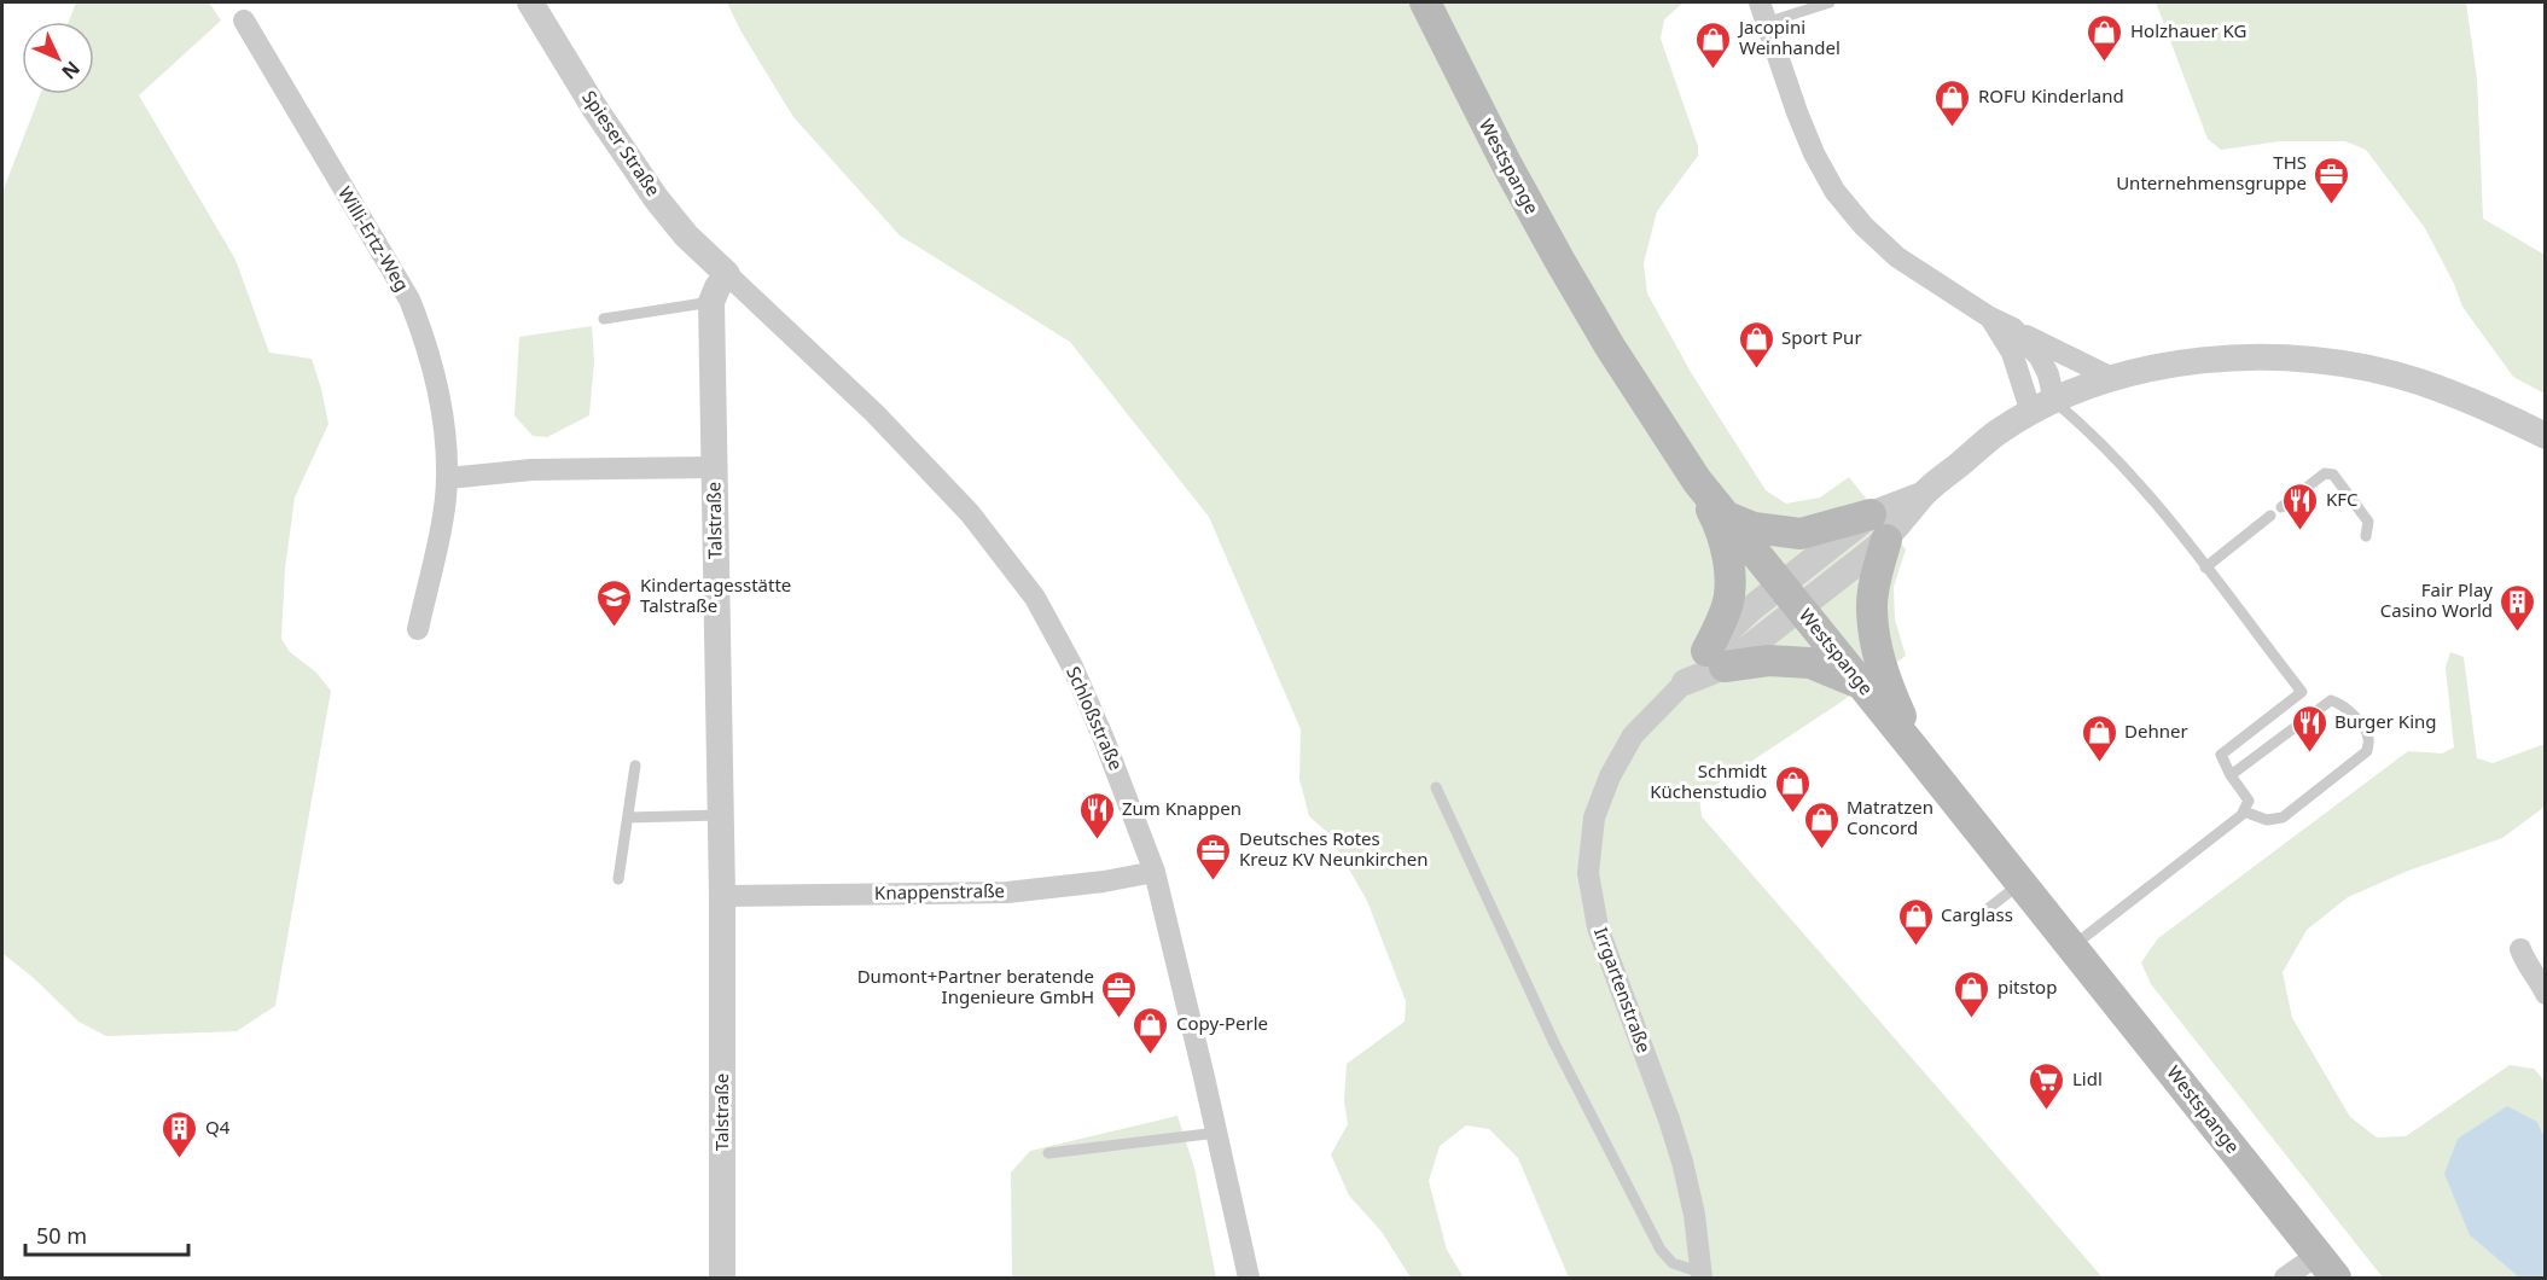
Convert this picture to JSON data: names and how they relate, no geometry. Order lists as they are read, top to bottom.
{
  "streets": {
    "main road": ["Westspange"],
    "street": [
      "Spieser Straße",
      "Willi-Ertz-Weg",
      "Talstraße",
      "Schloßstraße",
      "Knappenstraße",
      "Irrgartenstraße"
    ]
  },
  "crossings": [
    ["Spieser Straße", "Schloßstraße"],
    ["Westspange", "Irrgartenstraße"],
    ["Talstraße", "Knappenstraße"],
    ["Schloßstraße", "Knappenstraße"]
  ],
  "places": {
    "shop": [
      "Holzhauer KG",
      "Jacopini Weinhandel",
      "ROFU Kinderland",
      "Sport Pur",
      "Dehner",
      "Schmidt Küchenstudio",
      "Matratzen Concord",
      "Carglass",
      "pitstop",
      "Copy-Perle"
    ],
    "office": ["THS Unternehmensgruppe", "Deutsches Rotes Kreuz KV Neunkirchen", "Dumont+Partner beratende Ingenieure GmbH"],
    "restaurant": ["KFC", "Burger King", "Zum Knappen"],
    "school or university": ["Kindertagesstätte Talstraße"],
    "building": ["Fair Play Casino World", "Q4"],
    "supermarket": ["Lidl"]
  },
  "scale_bar": "50 m",
  "north": "bottom right"
}
